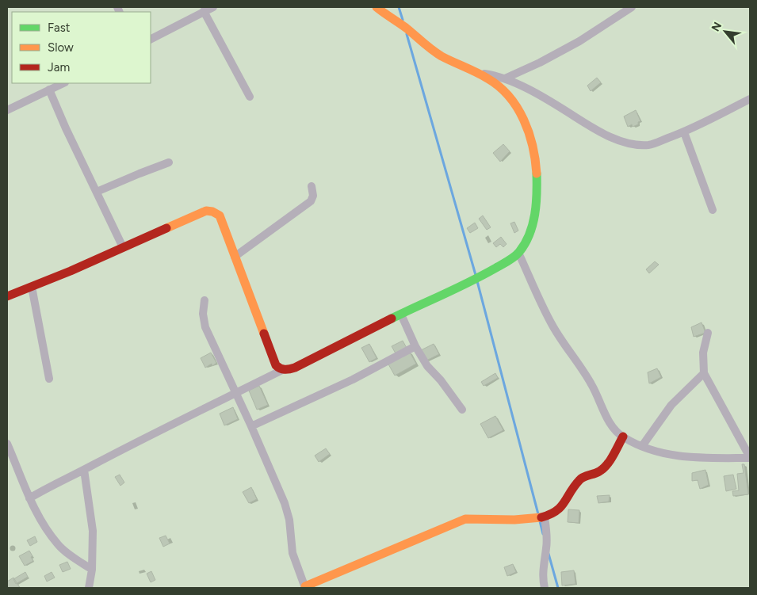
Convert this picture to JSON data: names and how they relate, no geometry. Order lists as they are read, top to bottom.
{
  "legend": ["Fast", "Slow", "Jam"],
  "north": "top left"
}
